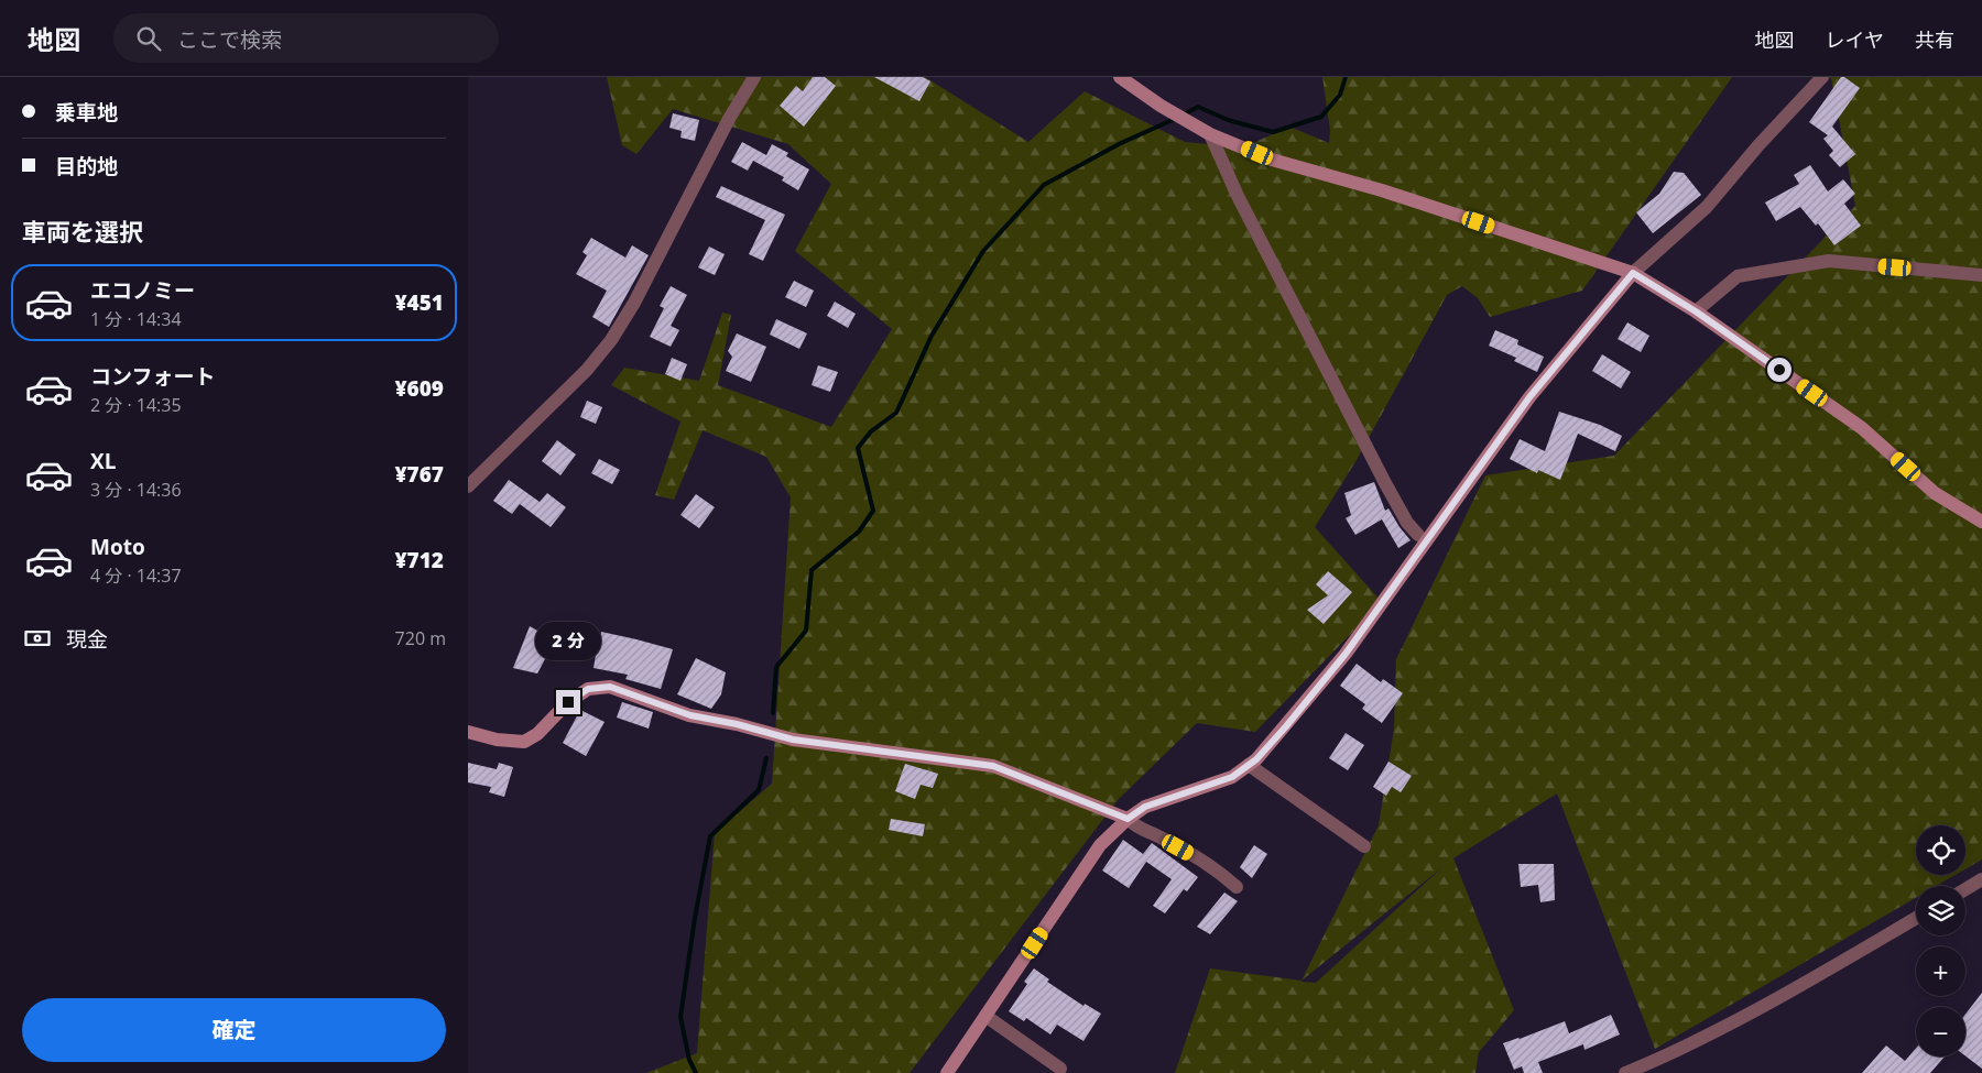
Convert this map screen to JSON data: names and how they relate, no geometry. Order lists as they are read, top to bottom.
{
  "page": {
    "header": "地図",
    "search": "ここで検索",
    "nav": ["地図", "レイヤ", "共有"],
    "banner": ["乗車地", "目的地"],
    "heading": "車両を選択",
    "list": [
      {
        "name": "エコノミー",
        "note": "1 分 · 14:34",
        "value": "¥451"
      },
      {
        "name": "コンフォート",
        "note": "2 分 · 14:35",
        "value": "¥609"
      },
      {
        "name": "XL",
        "note": "3 分 · 14:36",
        "value": "¥767"
      },
      {
        "name": "Moto",
        "note": "4 分 · 14:37",
        "value": "¥712"
      }
    ],
    "pay": ["現金", "720 m"],
    "bubble": "2 分",
    "map_buttons": ["+", "−"],
    "buttons": "確定"
  }
}
